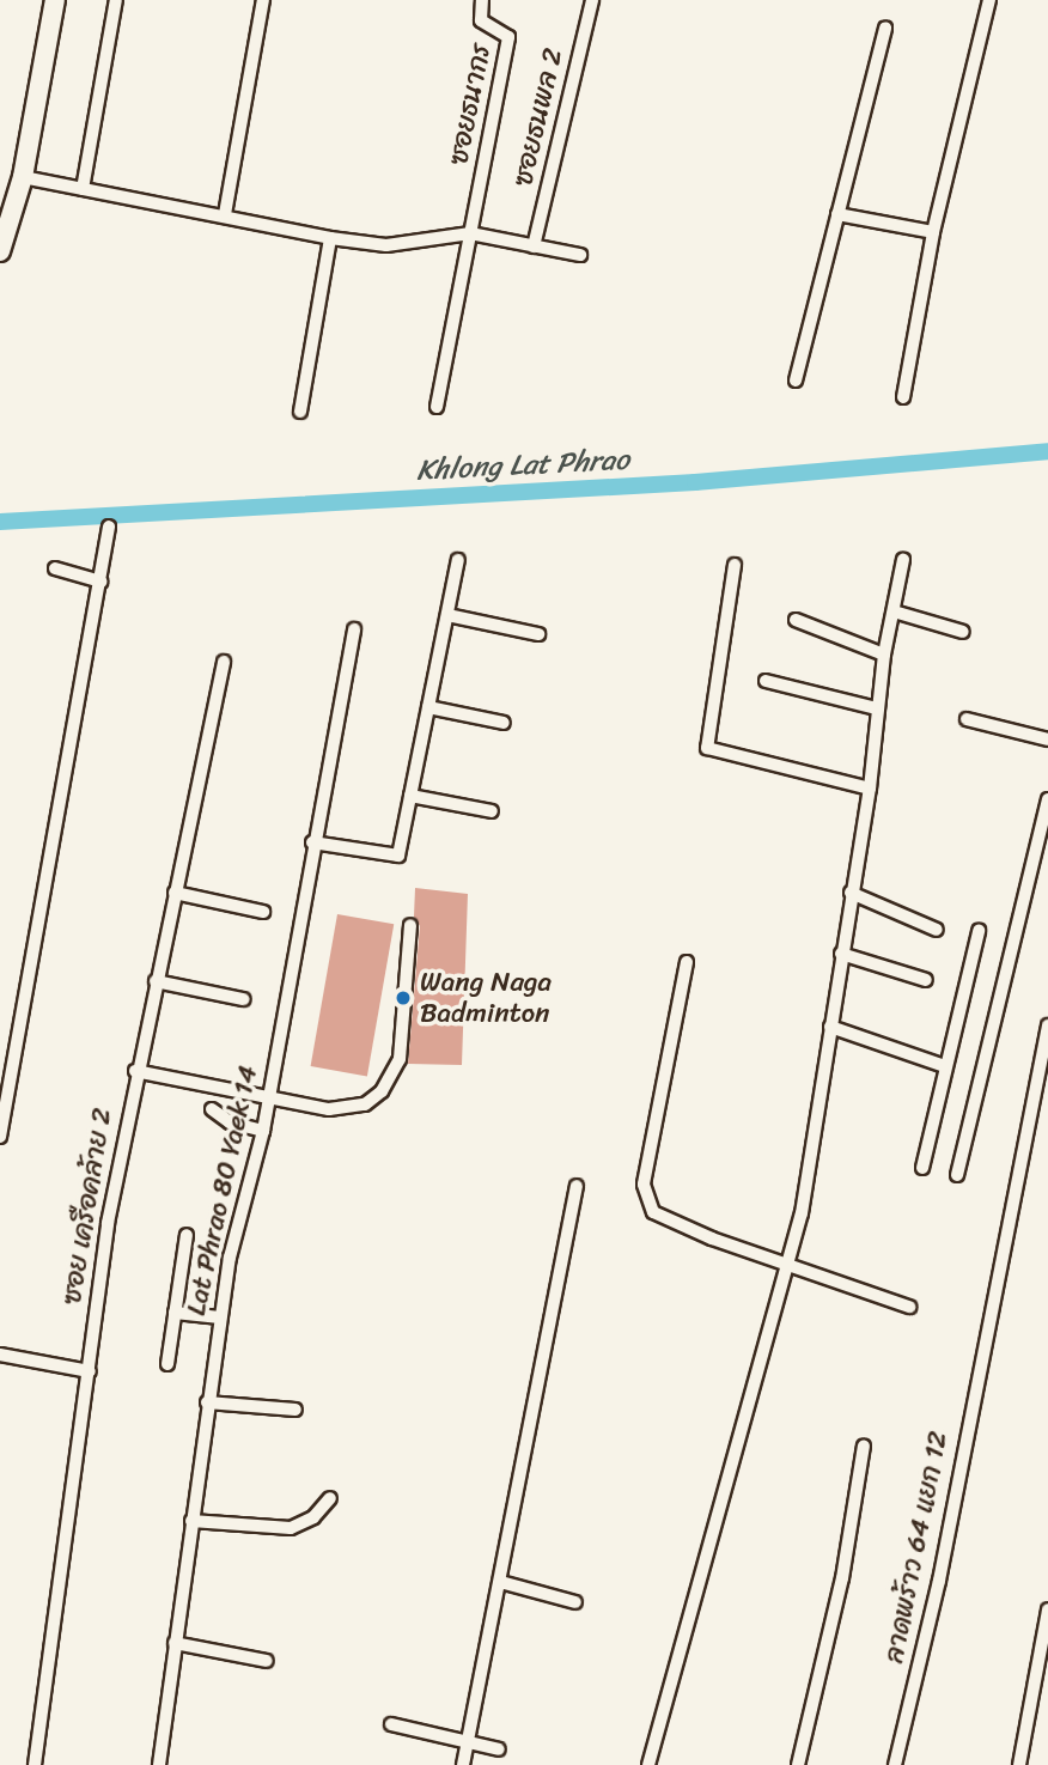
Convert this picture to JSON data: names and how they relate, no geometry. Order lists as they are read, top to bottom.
{
  "streets": {
    "street": [
      "ซอยธนากร",
      "ซอยธนพล 2",
      "Lat Phrao 80 Yaek 14",
      "ซอย เครือคล้าย 2",
      "ลาดพร้าว 64 แยก 12"
    ]
  },
  "water": ["Khlong Lat Phrao"],
  "places": ["Wang Naga Badminton"]
}
